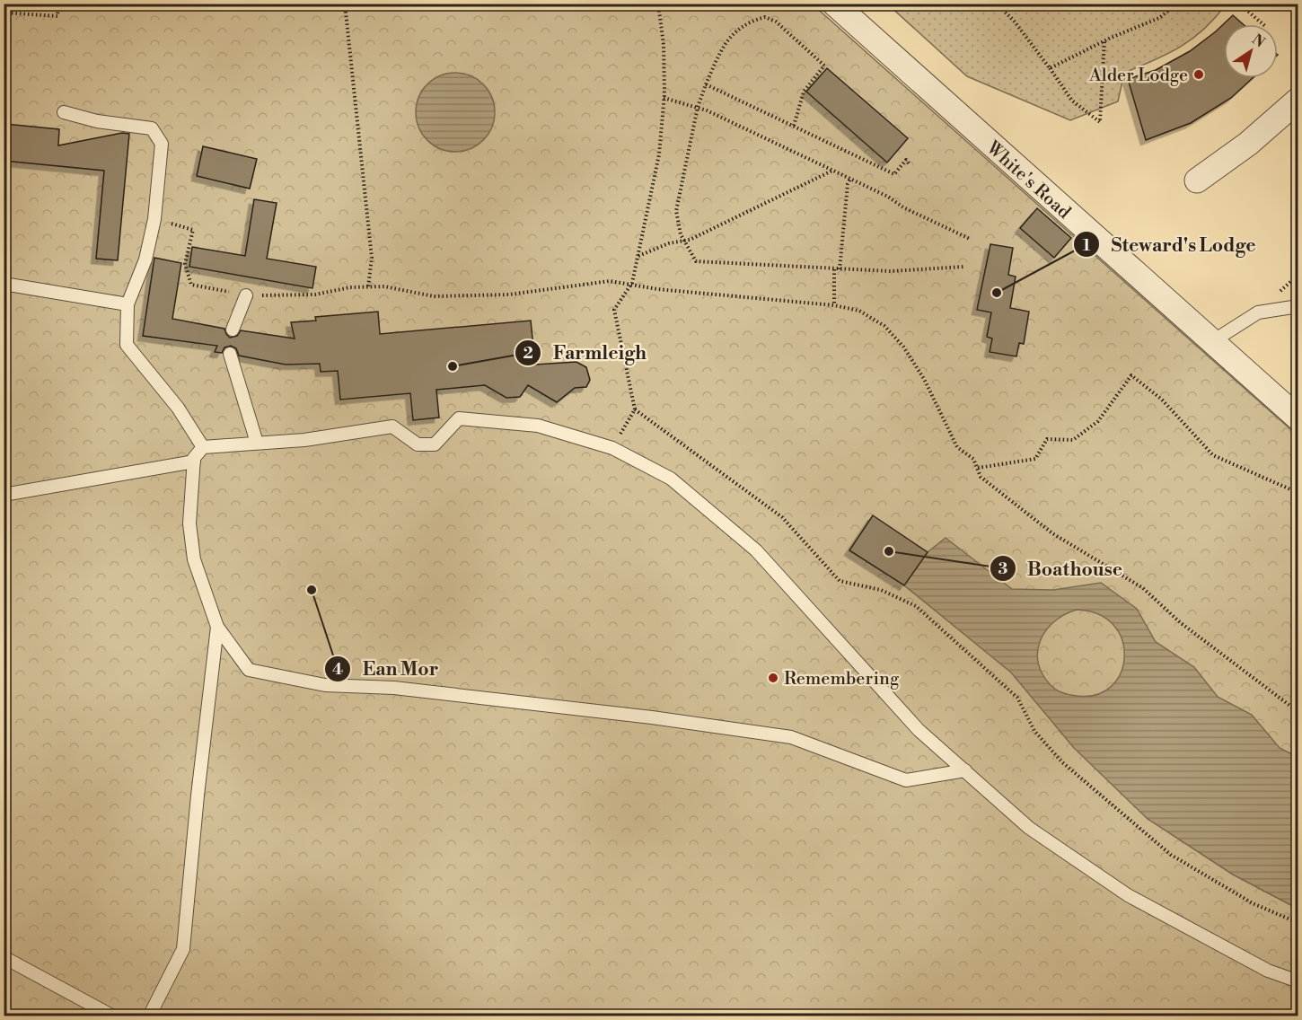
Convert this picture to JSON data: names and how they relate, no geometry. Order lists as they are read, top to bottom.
{
  "streets": {
    "street": ["White's Road"]
  },
  "places": [
    "Alder Lodge",
    "Steward's Lodge",
    "Farmleigh",
    "Boathouse",
    "Ean Mor",
    "Remembering"
  ],
  "north": "top right"
}
